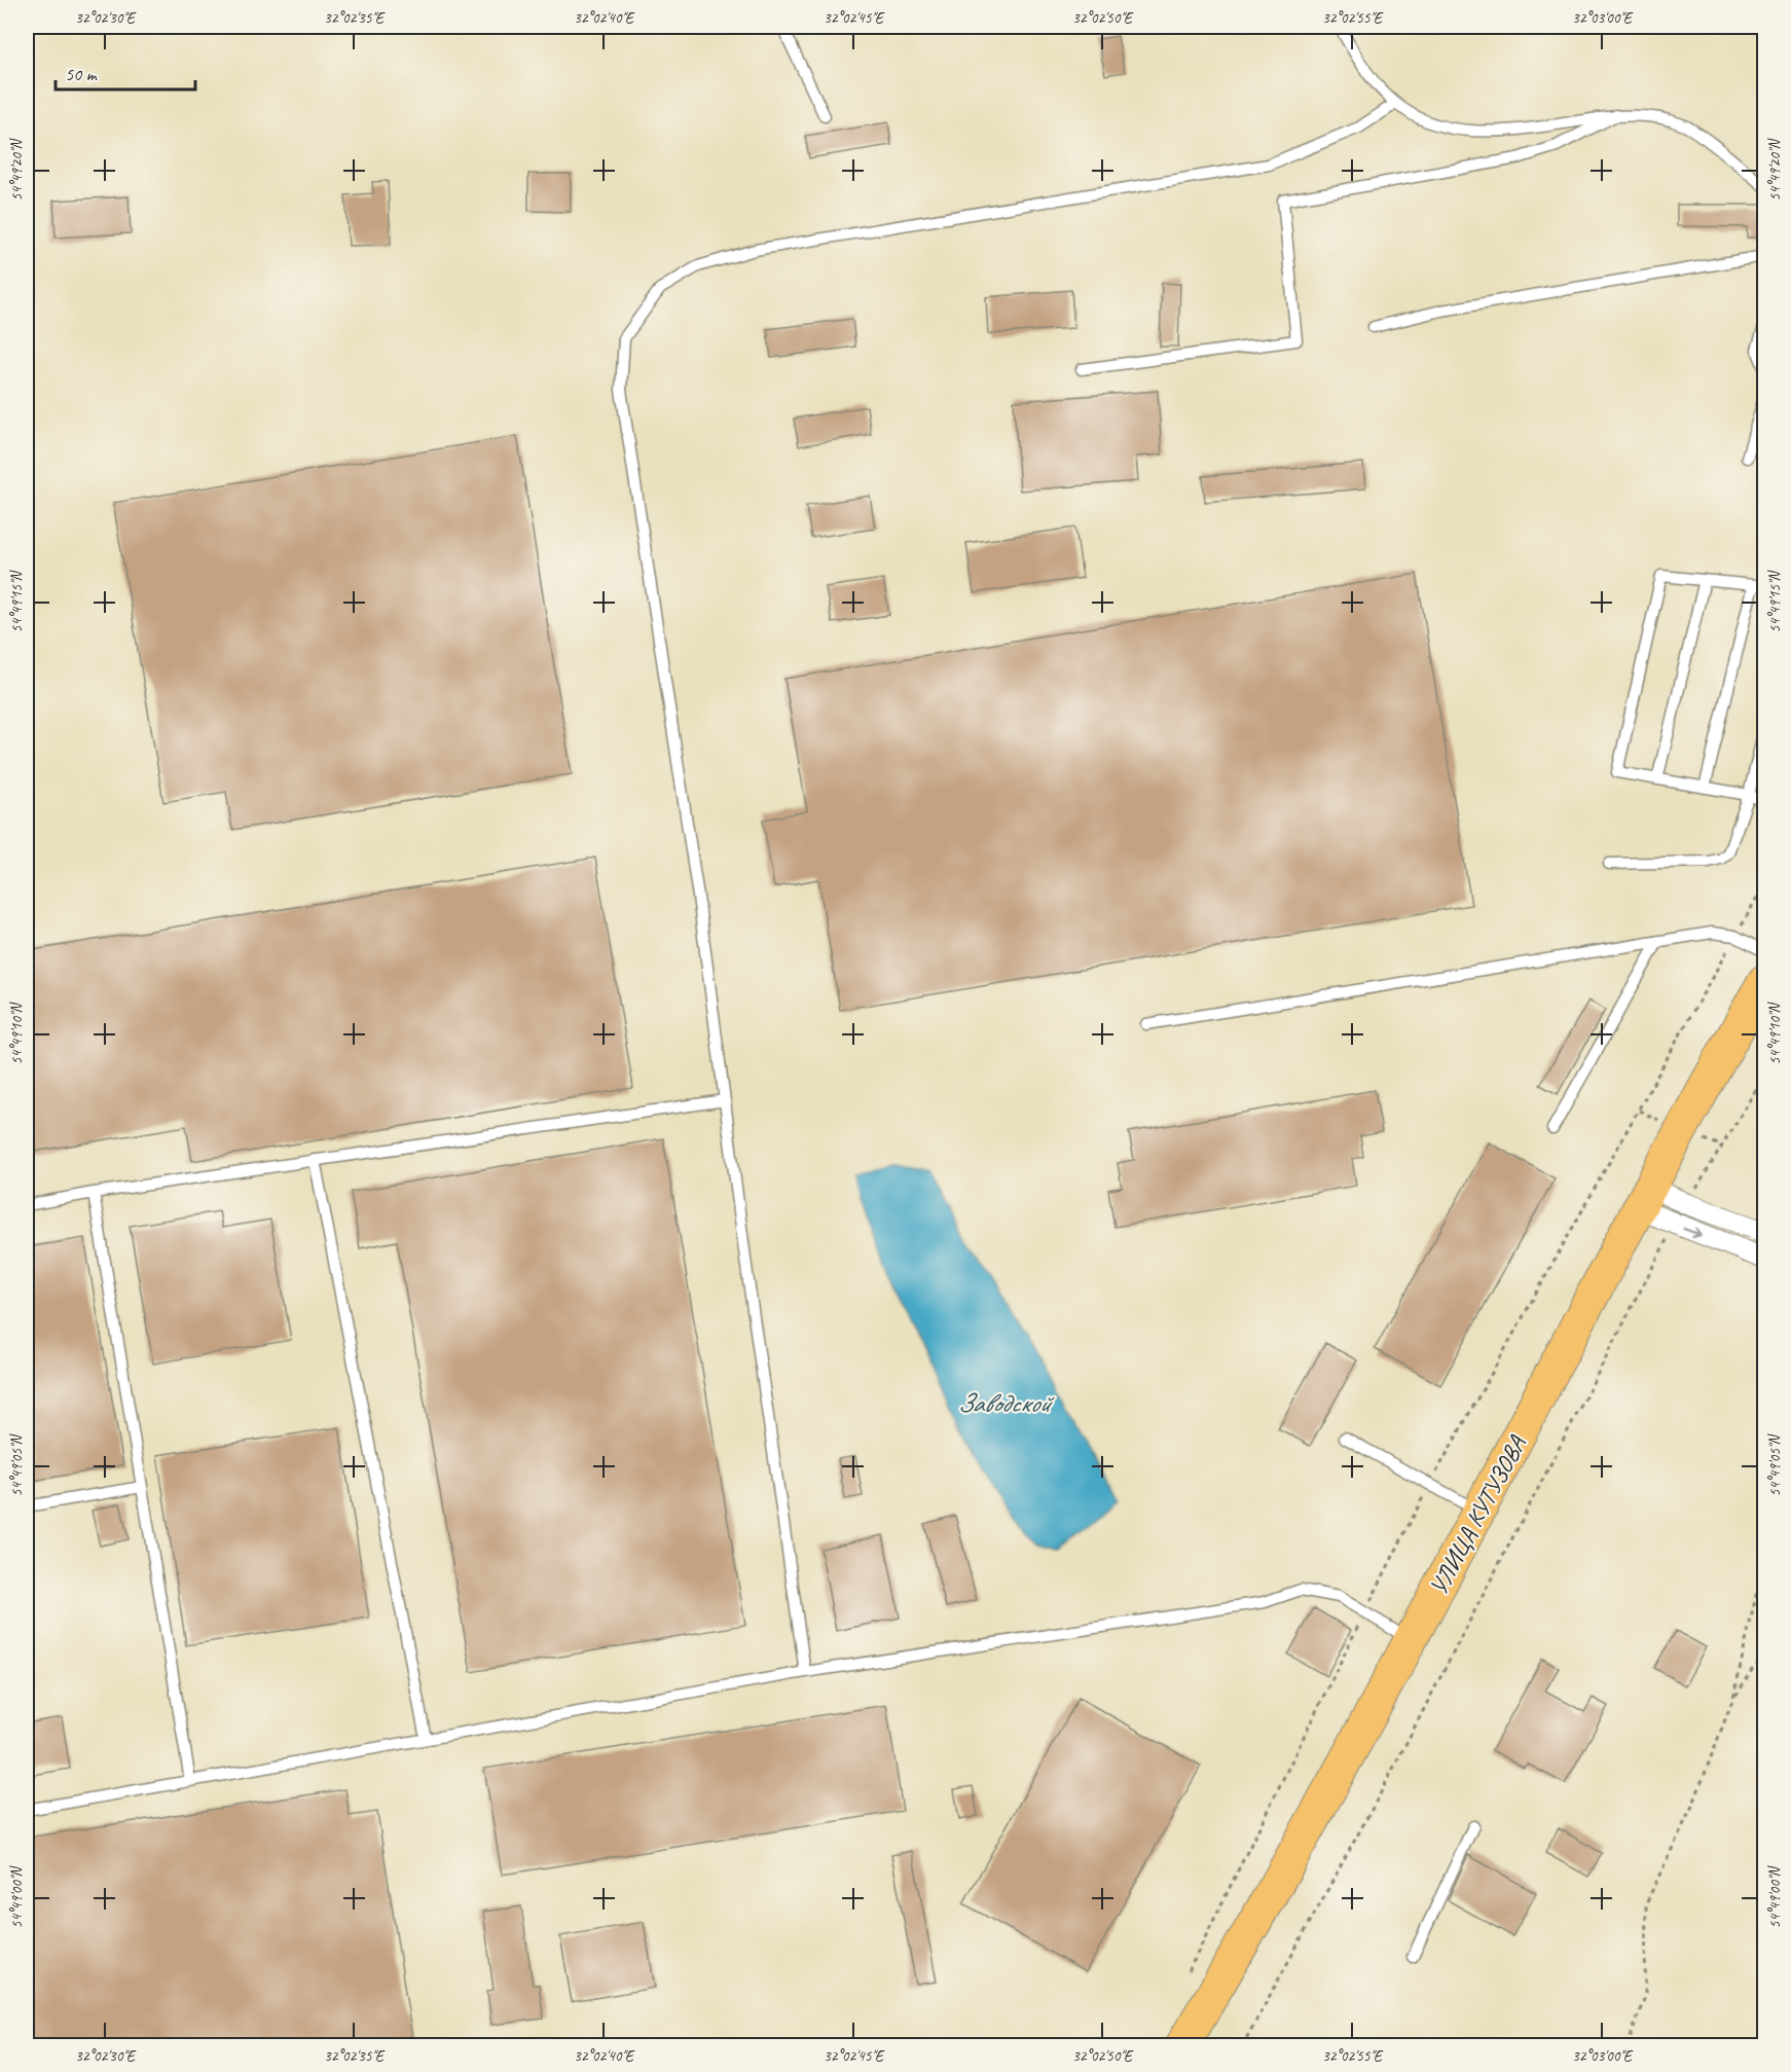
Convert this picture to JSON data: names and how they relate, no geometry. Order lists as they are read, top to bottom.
{
  "streets": {
    "main road": ["УЛИЦА КУТУЗОВА"]
  },
  "water": ["Заводской"],
  "scale_bar": "50 m",
  "coordinates": [
    "32°02'30\"E",
    "32°02'35\"E",
    "32°02'40\"E",
    "32°02'45\"E",
    "32°02'50\"E",
    "32°02'55\"E",
    "32°03'00\"E",
    "54°49'20\"N",
    "54°49'15\"N",
    "54°49'10\"N",
    "54°49'05\"N",
    "54°49'00\"N"
  ]
}
